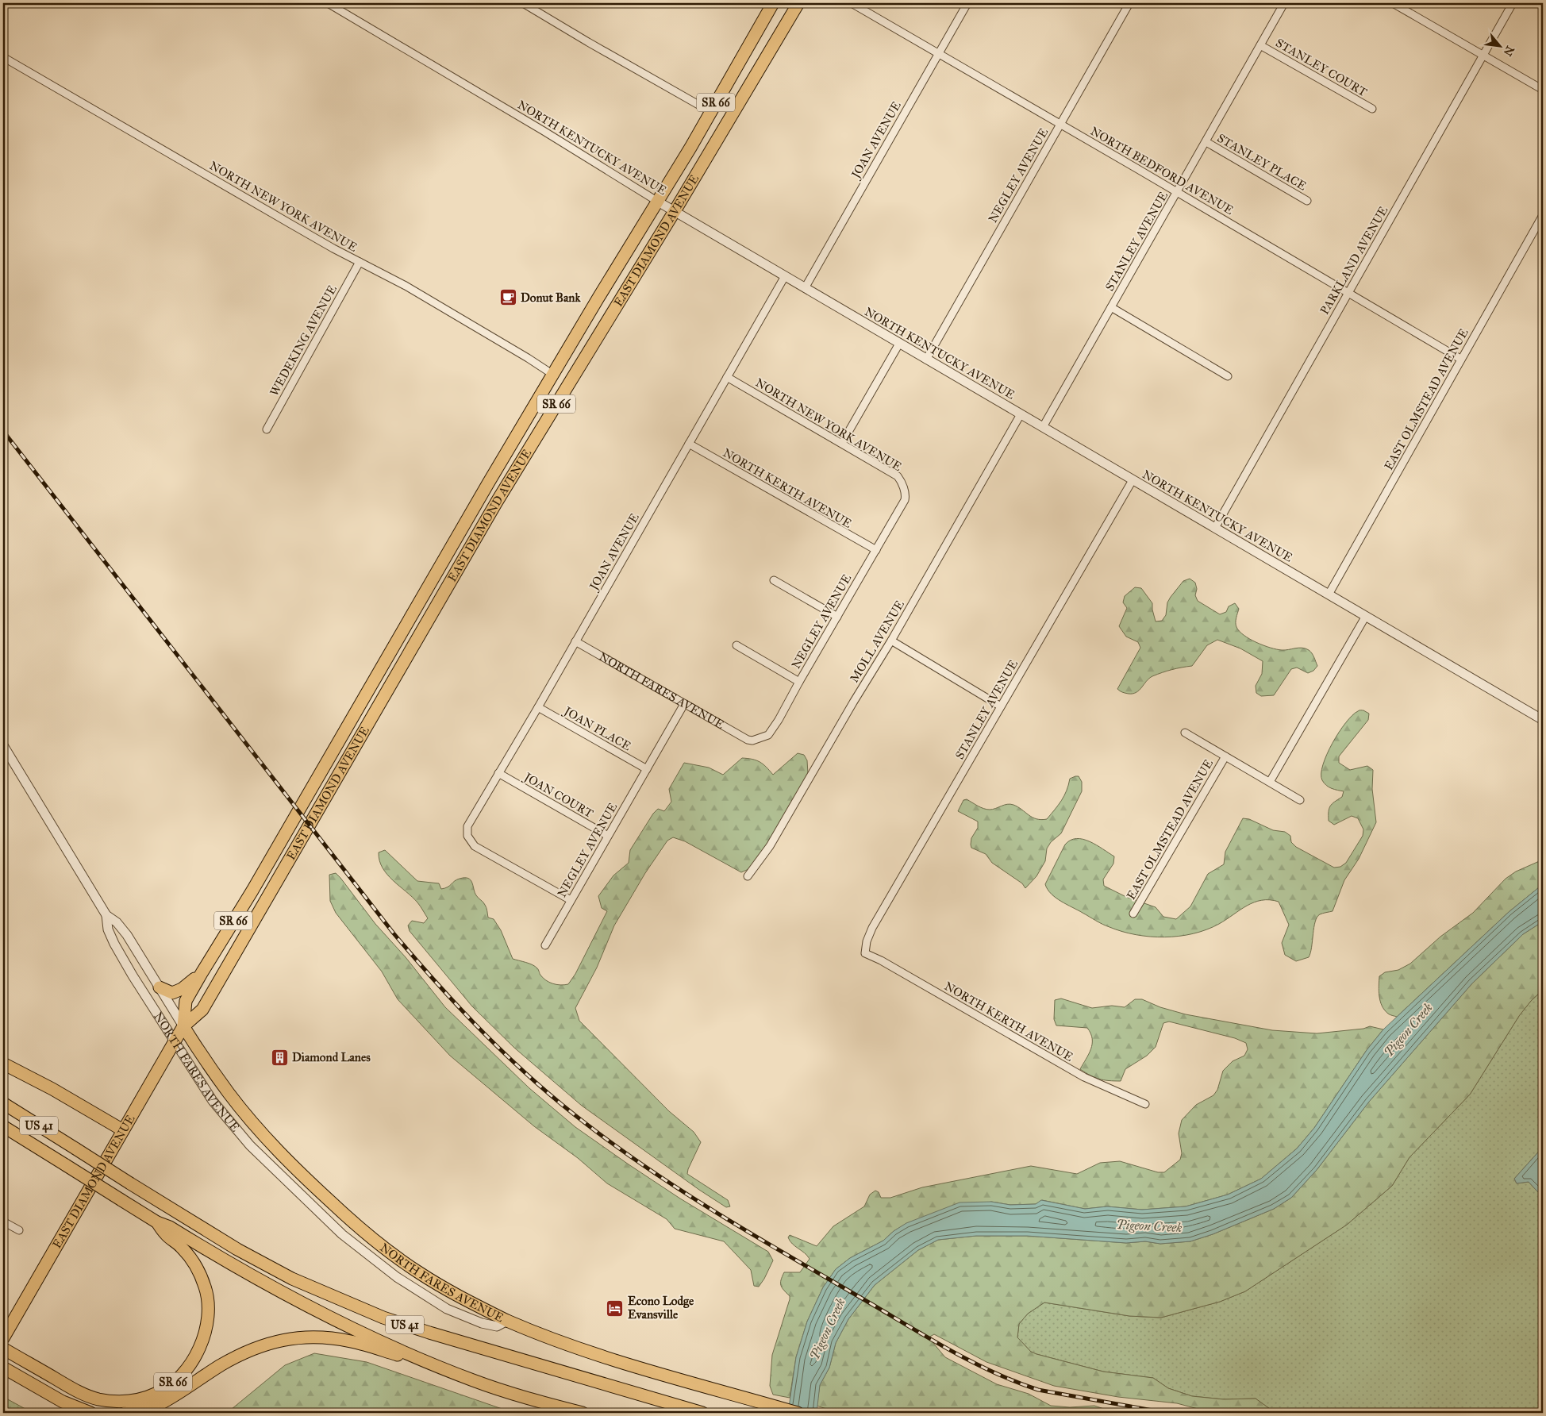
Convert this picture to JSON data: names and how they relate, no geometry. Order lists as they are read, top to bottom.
{
  "streets": {
    "main road": [
      "SR 66",
      "EAST DIAMOND AVENUE",
      "NORTH FARES AVENUE",
      "US 41"
    ],
    "street": [
      "STANLEY COURT",
      "JOAN AVENUE",
      "NORTH KENTUCKY AVENUE",
      "STANLEY PLACE",
      "NORTH BEDFORD AVENUE",
      "NEGLEY AVENUE",
      "NORTH NEW YORK AVENUE",
      "STANLEY AVENUE",
      "PARKLAND AVENUE",
      "WEDEKING AVENUE",
      "EAST OLMSTEAD AVENUE",
      "NORTH KERTH AVENUE",
      "MOLL AVENUE",
      "JOAN PLACE",
      "JOAN COURT"
    ]
  },
  "crossings": [
    ["STANLEY COURT", "STANLEY AVENUE"],
    ["SR 66", "US 41"],
    ["JOAN AVENUE", "NORTH KENTUCKY AVENUE"],
    ["JOAN AVENUE", "NORTH BEDFORD AVENUE"],
    ["JOAN AVENUE", "NEGLEY AVENUE"],
    ["JOAN AVENUE", "NORTH NEW YORK AVENUE"],
    ["JOAN AVENUE", "NORTH KERTH AVENUE"],
    ["JOAN AVENUE", "NORTH FARES AVENUE"],
    ["JOAN AVENUE", "JOAN PLACE"],
    ["JOAN AVENUE", "JOAN COURT"],
    ["NORTH KENTUCKY AVENUE", "NEGLEY AVENUE"],
    ["NORTH KENTUCKY AVENUE", "EAST DIAMOND AVENUE"],
    ["NORTH KENTUCKY AVENUE", "STANLEY AVENUE"],
    ["NORTH KENTUCKY AVENUE", "PARKLAND AVENUE"],
    ["NORTH KENTUCKY AVENUE", "EAST OLMSTEAD AVENUE"],
    ["NORTH KENTUCKY AVENUE", "MOLL AVENUE"],
    ["STANLEY PLACE", "STANLEY AVENUE"],
    ["NORTH BEDFORD AVENUE", "NEGLEY AVENUE"],
    ["NORTH BEDFORD AVENUE", "STANLEY AVENUE"],
    ["NORTH BEDFORD AVENUE", "PARKLAND AVENUE"],
    ["NORTH BEDFORD AVENUE", "EAST OLMSTEAD AVENUE"],
    ["NEGLEY AVENUE", "NORTH NEW YORK AVENUE"],
    ["NEGLEY AVENUE", "NORTH KERTH AVENUE"],
    ["NEGLEY AVENUE", "NORTH FARES AVENUE"],
    ["NEGLEY AVENUE", "JOAN PLACE"],
    ["NEGLEY AVENUE", "JOAN COURT"],
    ["NORTH NEW YORK AVENUE", "EAST DIAMOND AVENUE"],
    ["NORTH NEW YORK AVENUE", "WEDEKING AVENUE"],
    ["EAST DIAMOND AVENUE", "NORTH FARES AVENUE"],
    ["STANLEY AVENUE", "NORTH KERTH AVENUE"]
  ],
  "water": ["Pigeon Creek"],
  "places": {
    "cafe": ["Donut Bank"],
    "building": ["Diamond Lanes"],
    "hotel": ["Econo Lodge Evansville"]
  },
  "north": "bottom right"
}
